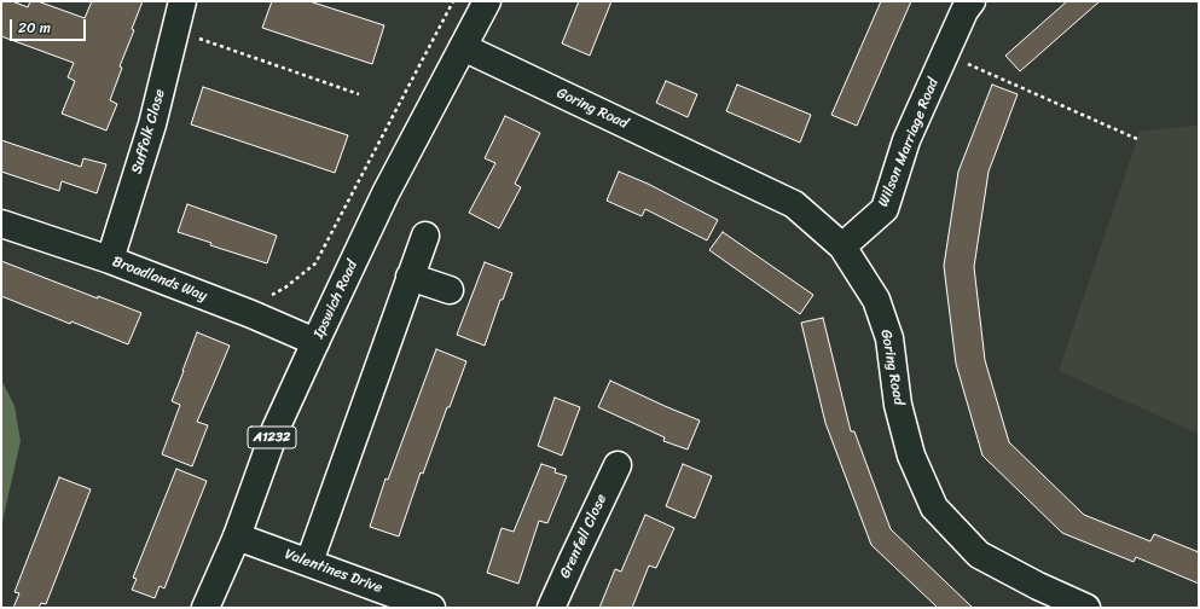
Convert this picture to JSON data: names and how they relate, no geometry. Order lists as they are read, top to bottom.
{
  "streets": {
    "street": [
      "Goring Road",
      "Suffolk Close",
      "Wilson Marriage Road",
      "Broadlands Way",
      "Ipswich Road",
      "A1232",
      "Grenfell Close",
      "Valentines Drive"
    ]
  },
  "crossings": [
    ["Goring Road", "Wilson Marriage Road"],
    ["Goring Road", "Ipswich Road"],
    ["Suffolk Close", "Broadlands Way"],
    ["Broadlands Way", "Ipswich Road"],
    ["Ipswich Road", "Valentines Drive"]
  ],
  "scale_bar": "20 m"
}
